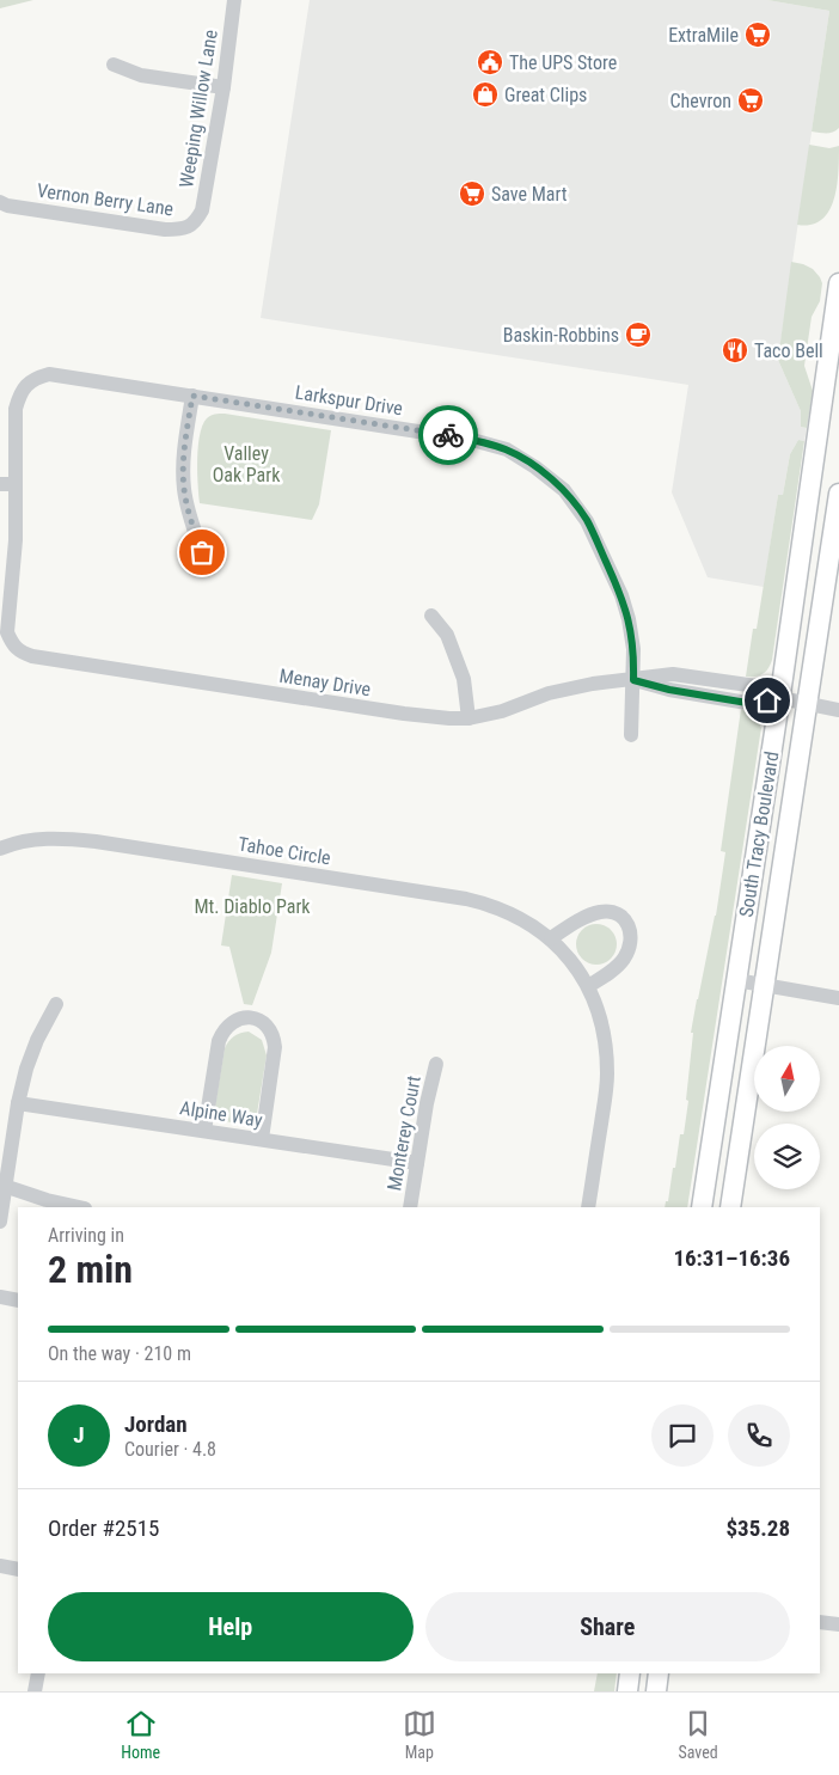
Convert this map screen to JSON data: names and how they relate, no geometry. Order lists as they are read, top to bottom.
{
  "streets": {
    "main road": ["South Tracy Boulevard"],
    "street": [
      "Weeping Willow Lane",
      "Vernon Berry Lane",
      "Larkspur Drive",
      "Menay Drive",
      "Tahoe Circle",
      "Alpine Way",
      "Monterey Court"
    ]
  },
  "crossings": [
    ["Weeping Willow Lane", "Vernon Berry Lane"],
    ["Larkspur Drive", "Menay Drive"],
    ["Menay Drive", "South Tracy Boulevard"],
    ["Alpine Way", "Monterey Court"]
  ],
  "parks": ["Valley Oak Park", "Mt. Diablo Park"],
  "places": {
    "supermarket": ["ExtraMile", "Chevron", "Save Mart"],
    "public building": ["The UPS Store"],
    "shop": ["Great Clips"],
    "cafe": ["Baskin-Robbins"],
    "restaurant": ["Taco Bell"]
  },
  "north": "top",
  "page": {
    "heading": ["2 min", "Arriving in", "16:31–16:36"],
    "panel": [
      "Jordan",
      "Courier · 4.8",
      "Order #2515",
      "$35.28"
    ],
    "bar": "On the way · 210 m",
    "round": "J",
    "buttons": ["Help", "Share"],
    "tabs": ["Home", "Map", "Saved"]
  }
}
